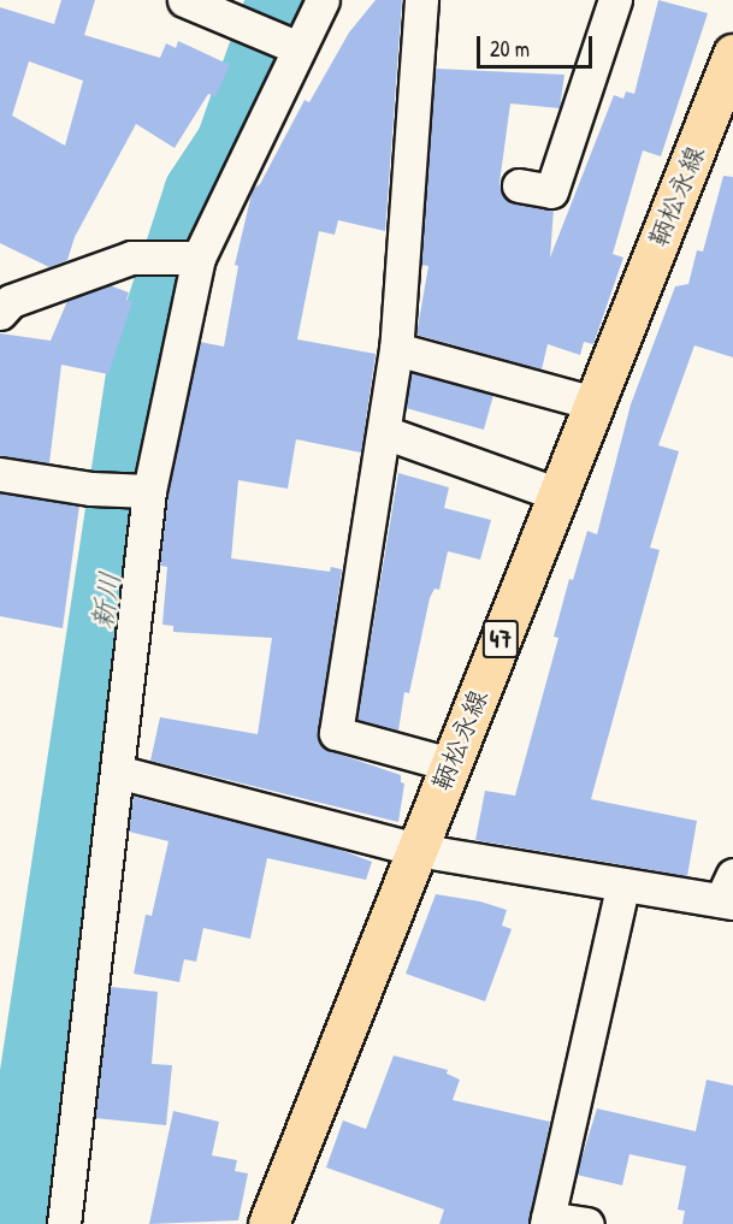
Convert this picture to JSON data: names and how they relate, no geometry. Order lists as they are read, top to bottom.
{
  "streets": {
    "main road": ["鞆松永線", "47"]
  },
  "water": ["新川"],
  "scale_bar": "20 m"
}
